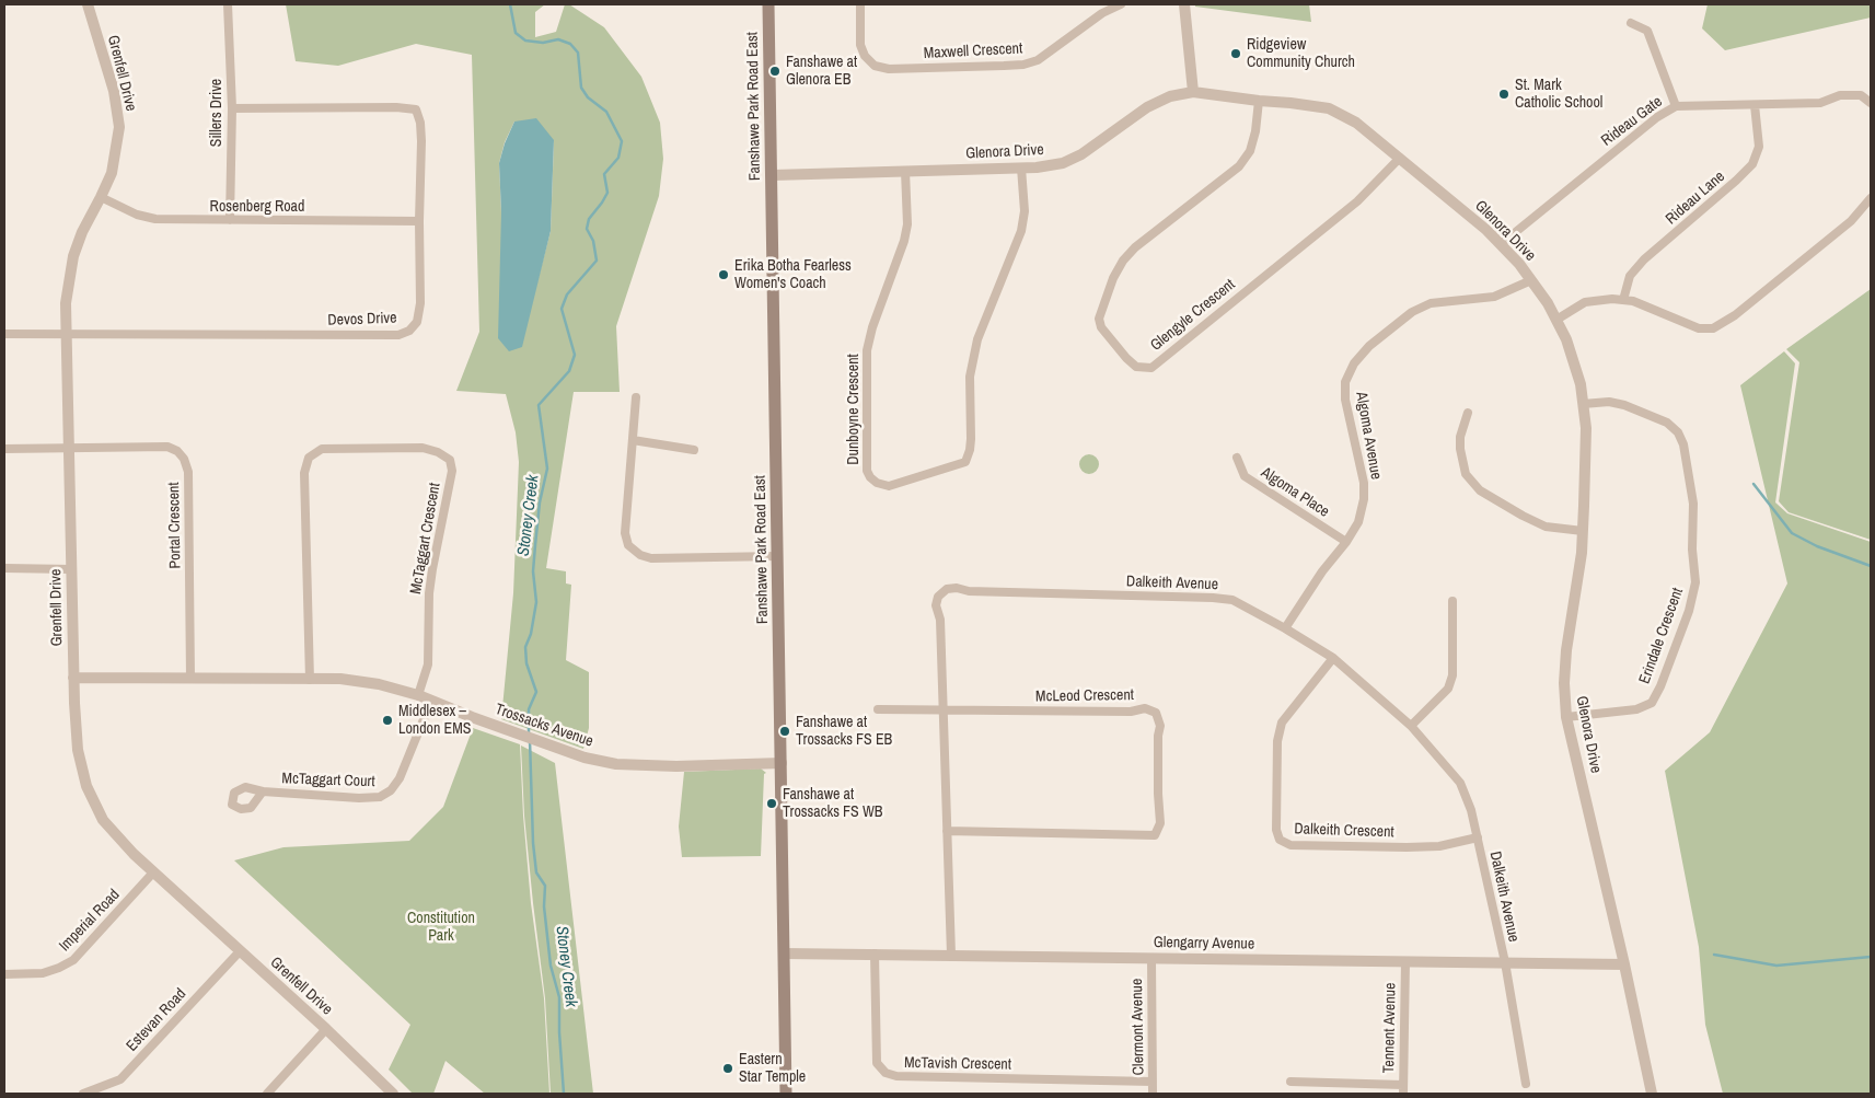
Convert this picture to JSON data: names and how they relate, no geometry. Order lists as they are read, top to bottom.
{
  "streets": {
    "main road": ["Fanshawe Park Road East"],
    "street": [
      "Maxwell Crescent",
      "Grenfell Drive",
      "Sillers Drive",
      "Rideau Gate",
      "Glenora Drive",
      "Rideau Lane",
      "Rosenberg Road",
      "Glengyle Crescent",
      "Devos Drive",
      "Dunboyne Crescent",
      "Algoma Avenue",
      "Algoma Place",
      "Portal Crescent",
      "McTaggart Crescent",
      "Dalkeith Avenue",
      "Erindale Crescent",
      "McLeod Crescent",
      "Trossacks Avenue",
      "McTaggart Court",
      "Dalkeith Crescent",
      "Imperial Road",
      "Glengarry Avenue",
      "Estevan Road",
      "Clermont Avenue",
      "Tennent Avenue",
      "McTavish Crescent"
    ]
  },
  "crossings": [
    ["Grenfell Drive", "Rosenberg Road"],
    ["Grenfell Drive", "Devos Drive"],
    ["Grenfell Drive", "Portal Crescent"],
    ["Grenfell Drive", "Trossacks Avenue"],
    ["Grenfell Drive", "Imperial Road"],
    ["Grenfell Drive", "Estevan Road"],
    ["Fanshawe Park Road East", "Glenora Drive"],
    ["Fanshawe Park Road East", "Trossacks Avenue"],
    ["Fanshawe Park Road East", "Glengarry Avenue"],
    ["Sillers Drive", "Rosenberg Road"],
    ["Sillers Drive", "Devos Drive"],
    ["Rideau Gate", "Glenora Drive"],
    ["Rideau Gate", "Rideau Lane"],
    ["Glenora Drive", "Glengyle Crescent"],
    ["Glenora Drive", "Dunboyne Crescent"],
    ["Glenora Drive", "Algoma Avenue"],
    ["Glenora Drive", "Erindale Crescent"],
    ["Glenora Drive", "Glengarry Avenue"],
    ["Rosenberg Road", "Devos Drive"],
    ["Algoma Avenue", "Algoma Place"],
    ["Algoma Avenue", "Dalkeith Avenue"],
    ["Portal Crescent", "Trossacks Avenue"],
    ["McTaggart Crescent", "Trossacks Avenue"],
    ["Dalkeith Avenue", "McLeod Crescent"],
    ["Dalkeith Avenue", "Dalkeith Crescent"],
    ["Dalkeith Avenue", "Glengarry Avenue"],
    ["Trossacks Avenue", "McTaggart Court"],
    ["Glengarry Avenue", "Clermont Avenue"],
    ["Glengarry Avenue", "Tennent Avenue"],
    ["Glengarry Avenue", "McTavish Crescent"],
    ["Clermont Avenue", "McTavish Crescent"]
  ],
  "water": ["Stoney Creek"],
  "parks": ["Constitution Park"],
  "places": [
    "Ridgeview Community Church",
    "Fanshawe at Glenora EB",
    "St. Mark Catholic School",
    "Erika Botha Fearless Women's Coach",
    "Middlesex – London EMS",
    "Fanshawe at Trossacks FS EB",
    "Fanshawe at Trossacks FS WB",
    "Eastern Star Temple"
  ]
}
